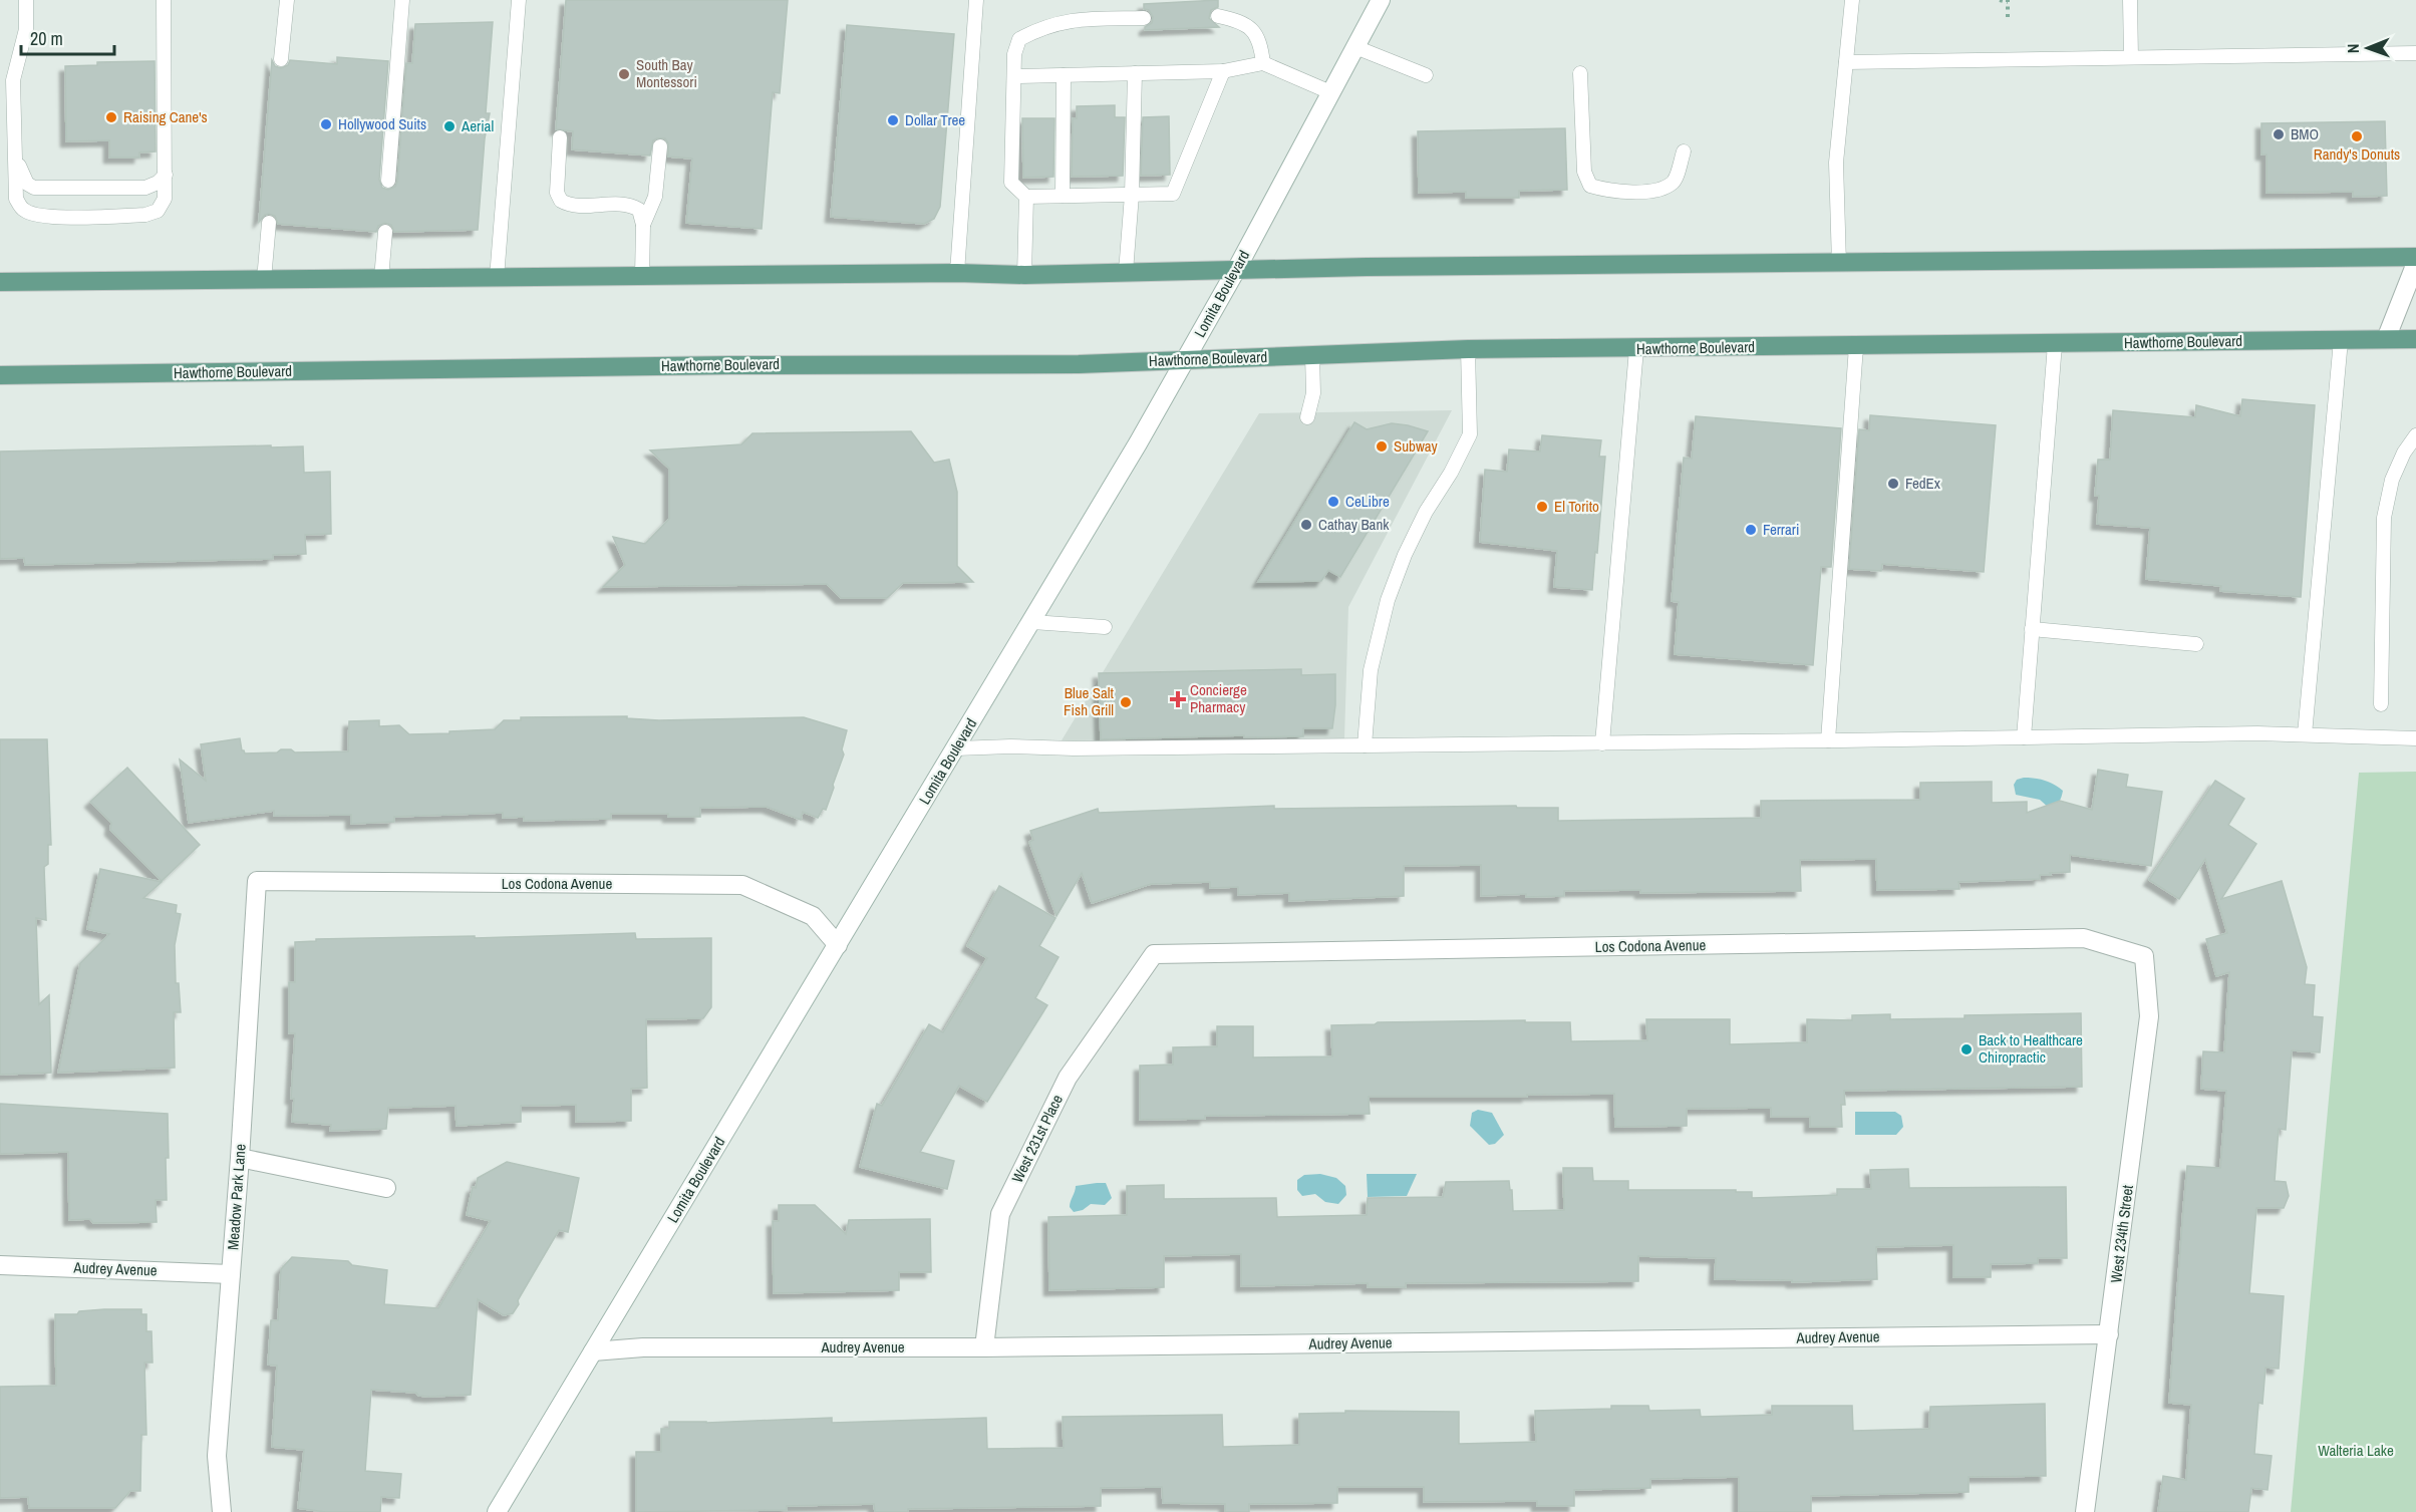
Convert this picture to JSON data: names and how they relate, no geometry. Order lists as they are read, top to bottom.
{
  "streets": {
    "main road": ["Hawthorne Boulevard"],
    "street": [
      "Lomita Boulevard",
      "Los Codona Avenue",
      "West 231st Place",
      "Meadow Park Lane",
      "West 234th Street",
      "Audrey Avenue"
    ]
  },
  "crossings": [
    ["Lomita Boulevard", "Hawthorne Boulevard"],
    ["Lomita Boulevard", "Los Codona Avenue"],
    ["Lomita Boulevard", "Audrey Avenue"],
    ["Los Codona Avenue", "West 231st Place"],
    ["Los Codona Avenue", "Meadow Park Lane"],
    ["Los Codona Avenue", "West 234th Street"],
    ["West 231st Place", "Audrey Avenue"],
    ["Meadow Park Lane", "Audrey Avenue"],
    ["West 234th Street", "Audrey Avenue"]
  ],
  "parks": ["Walteria Lake"],
  "places": {
    "other": [
      "South Bay Montessori",
      "Raising Cane's",
      "Dollar Tree",
      "Hollywood Suits",
      "Aerial",
      "BMO",
      "Randy's Donuts",
      "Subway",
      "FedEx",
      "CeLibre",
      "El Torito",
      "Cathay Bank",
      "Ferrari",
      "Blue Salt Fish Grill",
      "Back to Healthcare Chiropractic"
    ],
    "health": ["Concierge Pharmacy"]
  },
  "scale_bar": "20 m",
  "north": "left"
}
